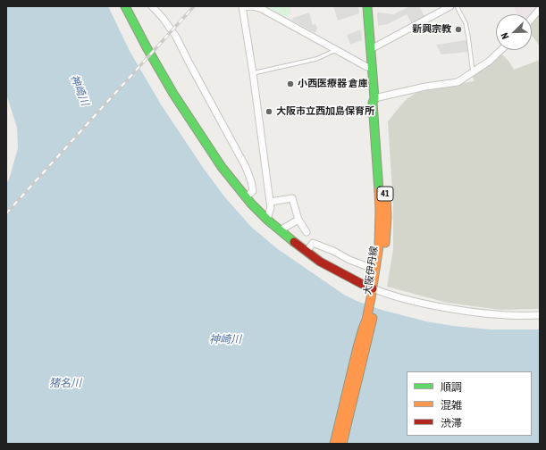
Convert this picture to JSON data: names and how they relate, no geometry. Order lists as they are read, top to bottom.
{
  "streets": {
    "main road": ["41", "大阪伊丹線"]
  },
  "water": ["神崎川", "猪名川"],
  "places": ["新興宗教", "小西医療器 倉庫", "大阪市立西加島保育所"],
  "legend": ["順調", "混雑", "渋滞"],
  "north": "bottom left"
}
